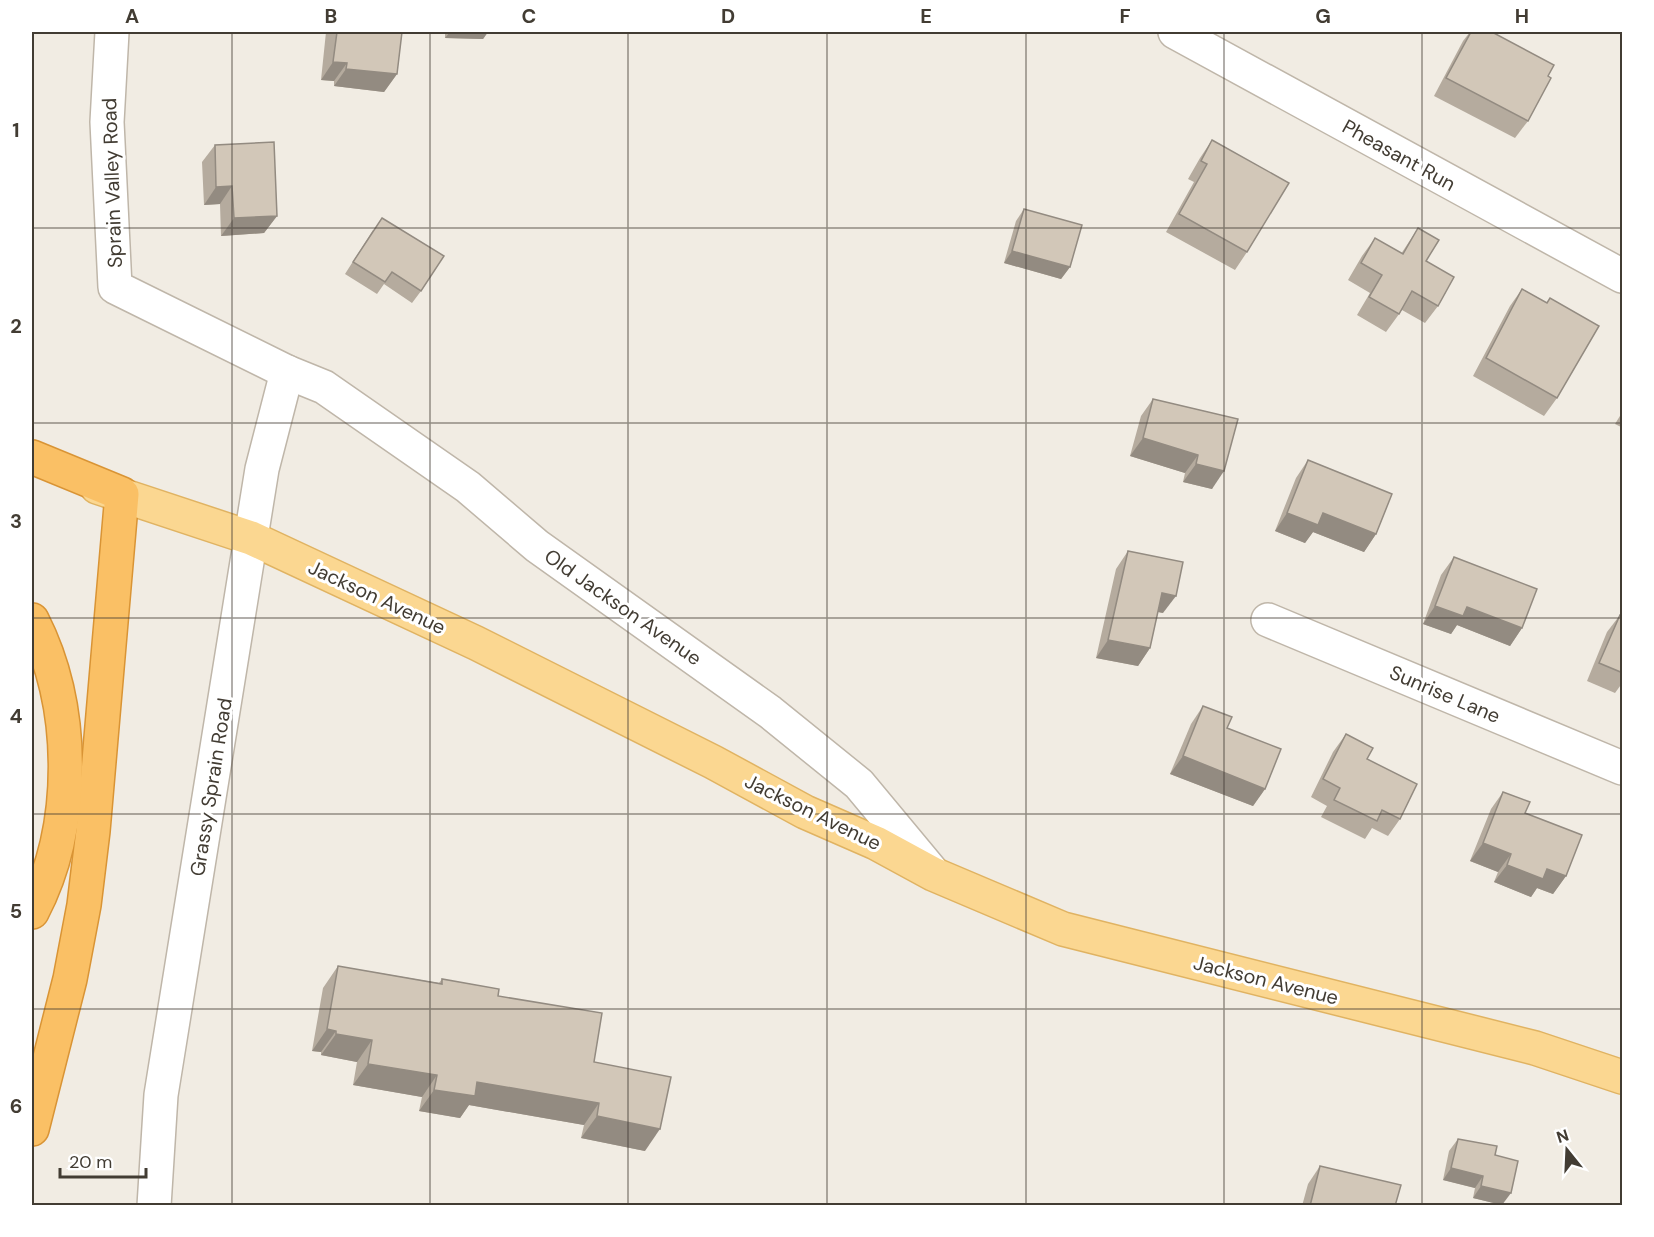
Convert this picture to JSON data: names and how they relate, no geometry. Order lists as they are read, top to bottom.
{
  "streets": {
    "main road": ["Jackson Avenue"],
    "street": [
      "Pheasant Run",
      "Sprain Valley Road",
      "Old Jackson Avenue",
      "Sunrise Lane",
      "Grassy Sprain Road"
    ]
  },
  "crossings": [
    ["Sprain Valley Road", "Old Jackson Avenue"],
    ["Sprain Valley Road", "Grassy Sprain Road"],
    ["Jackson Avenue", "Old Jackson Avenue"],
    ["Jackson Avenue", "Grassy Sprain Road"],
    ["Old Jackson Avenue", "Grassy Sprain Road"]
  ],
  "scale_bar": "20 m",
  "north": "top",
  "grid": {
    "columns": [
      "A",
      "B",
      "C",
      "D",
      "E",
      "F",
      "G",
      "H"
    ],
    "rows": [
      "1",
      "2",
      "3",
      "4",
      "5",
      "6"
    ]
  }
}
